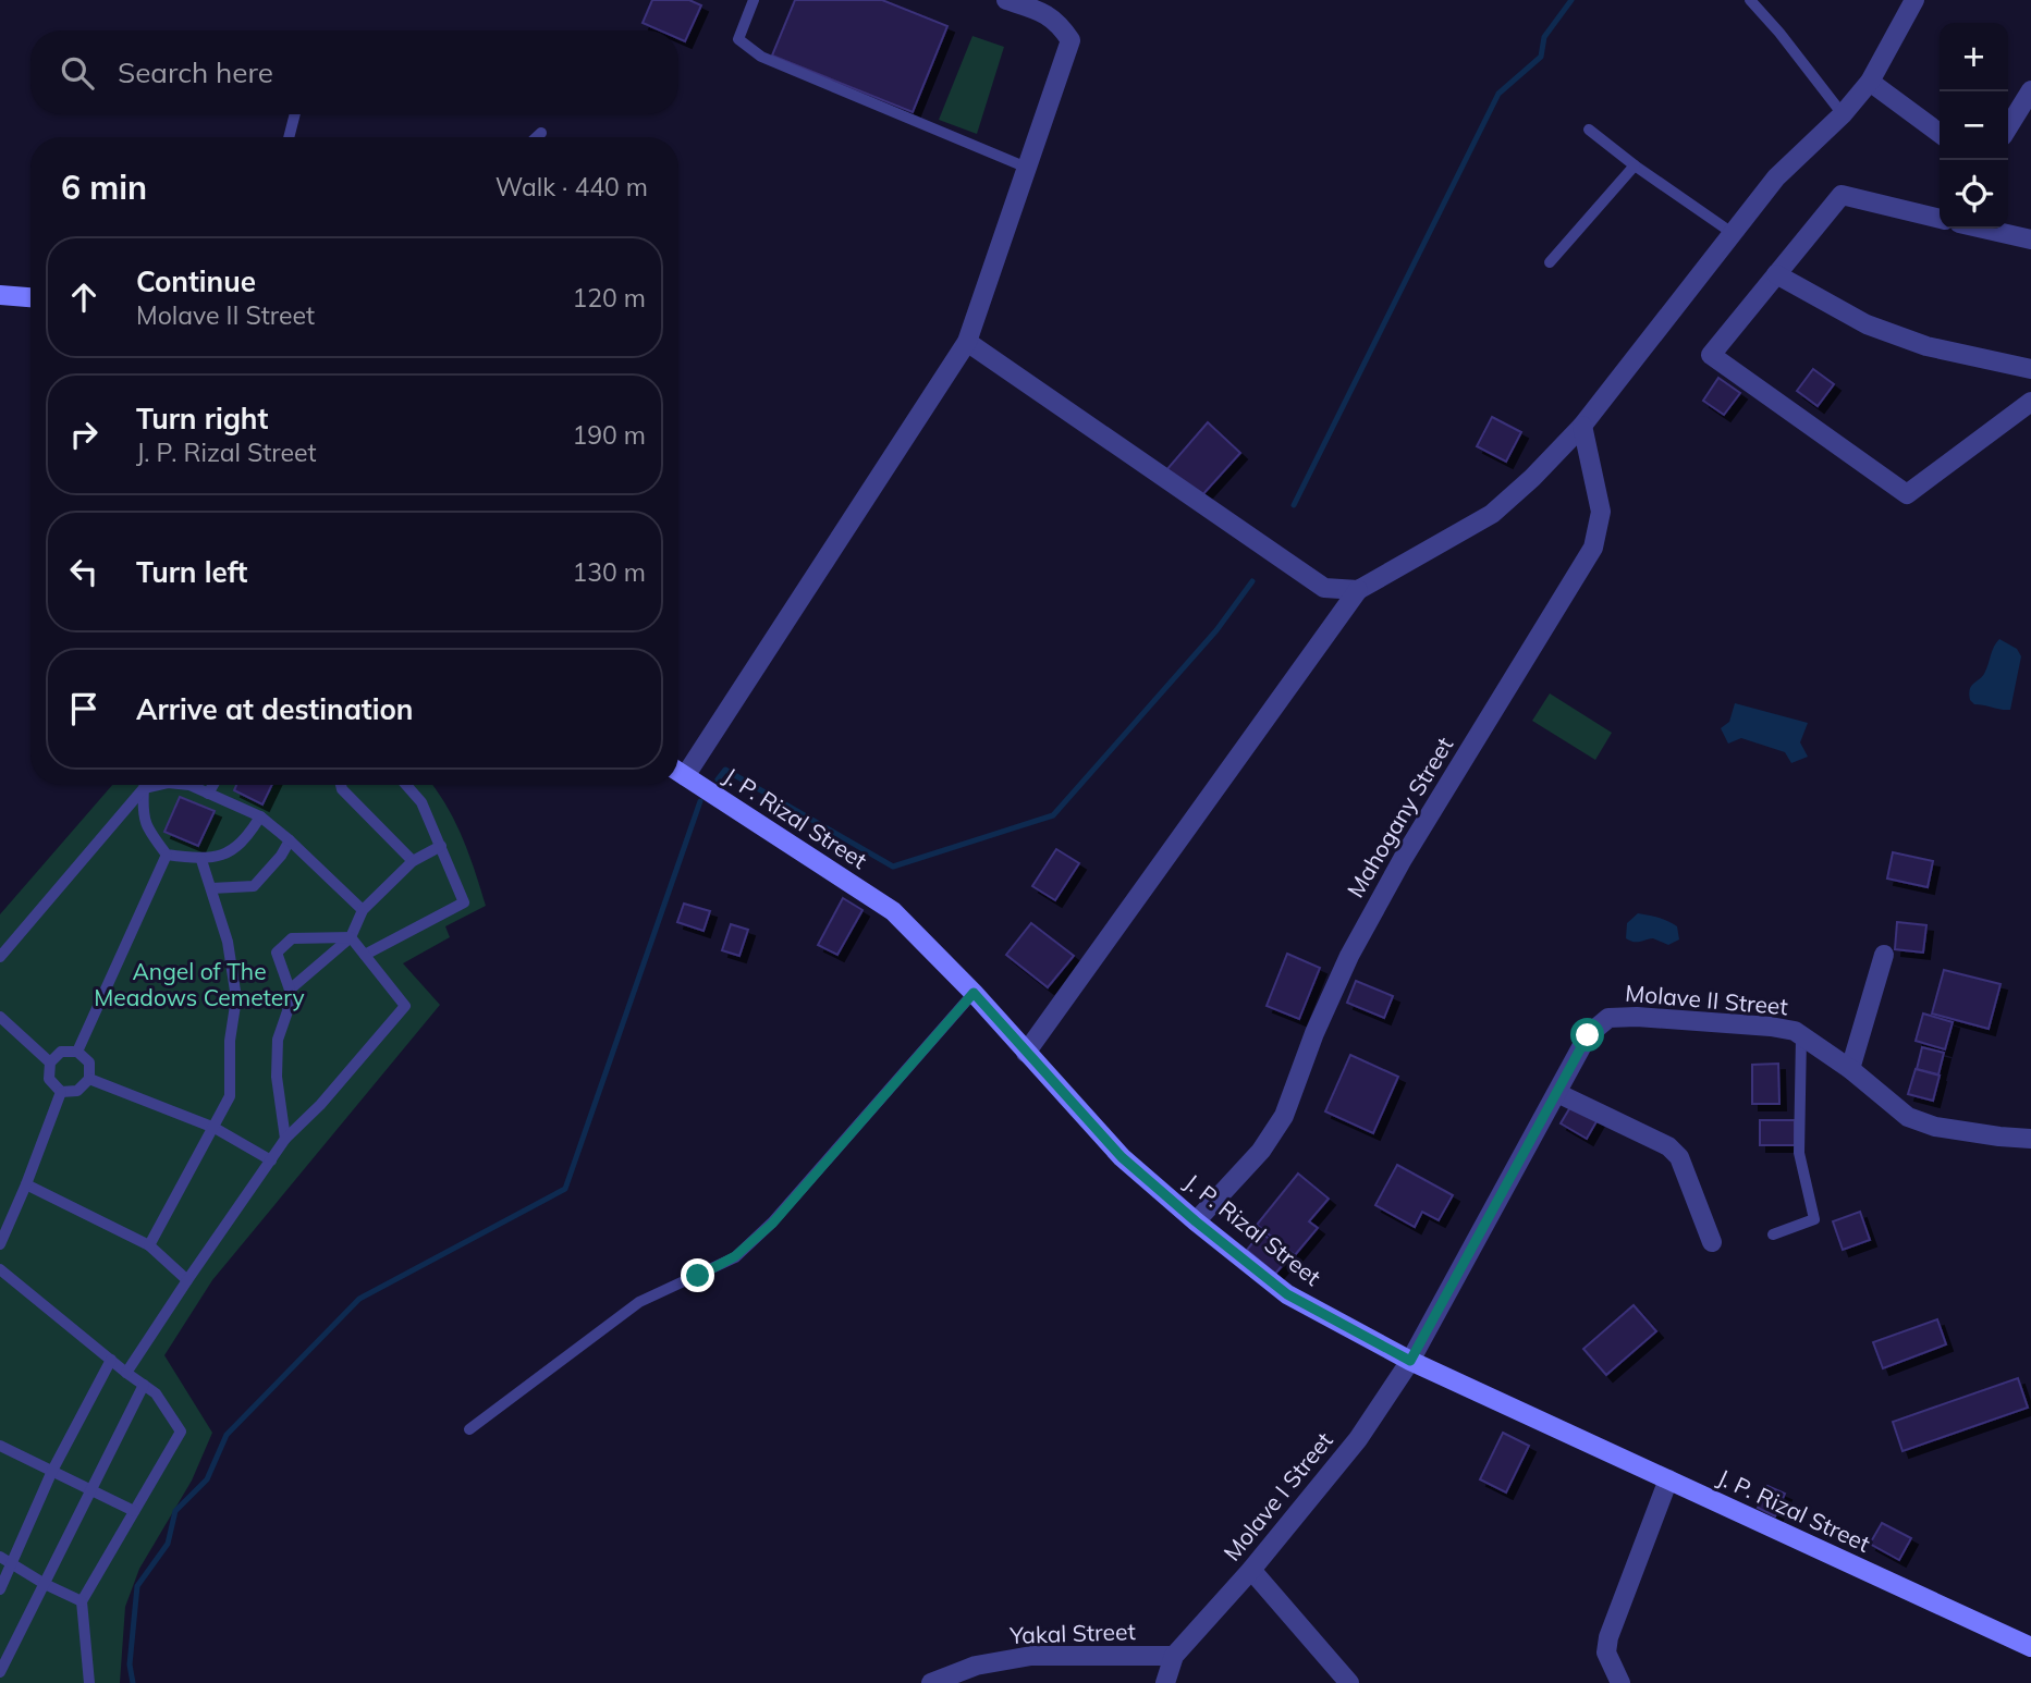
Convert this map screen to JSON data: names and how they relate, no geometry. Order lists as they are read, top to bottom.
{
  "streets": {
    "main road": ["J. P. Rizal Street"],
    "street": [
      "Mahogany Street",
      "Molave II Street",
      "Molave I Street",
      "Yakal Street"
    ]
  },
  "crossings": [
    ["Mahogany Street", "J. P. Rizal Street"],
    ["J. P. Rizal Street", "Molave II Street"],
    ["J. P. Rizal Street", "Molave I Street"],
    ["Molave II Street", "Molave I Street"],
    ["Molave I Street", "Yakal Street"]
  ],
  "parks": ["Angel of The Meadows Cemetery"],
  "page": {
    "map_buttons": ["+", "−"],
    "search": "Search here",
    "heading": ["6 min", "Walk · 440 m"],
    "list": [
      ["Continue", "Molave II Street", "120 m"],
      ["Turn right", "J. P. Rizal Street", "190 m"],
      ["Turn left", "130 m"],
      "Arrive at destination"
    ]
  }
}
